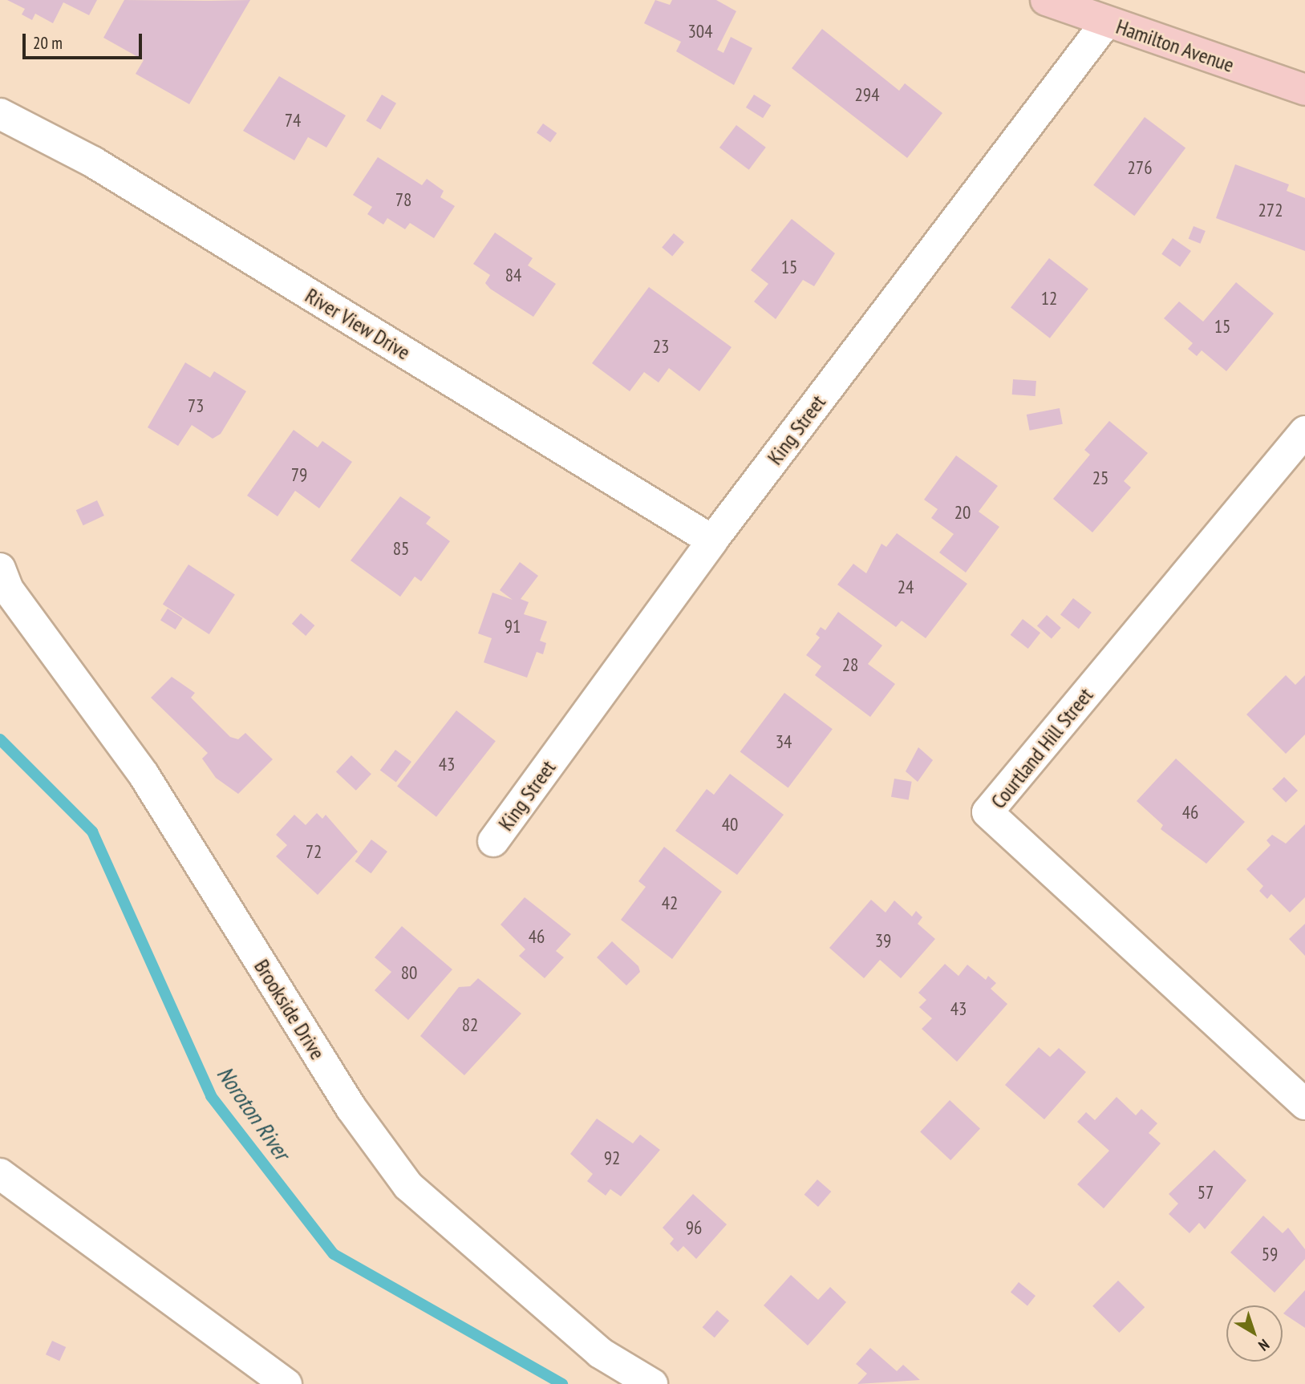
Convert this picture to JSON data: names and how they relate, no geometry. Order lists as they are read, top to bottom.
{
  "streets": {
    "street": [
      "Hamilton Avenue",
      "River View Drive",
      "King Street",
      "Courtland Hill Street",
      "Brookside Drive"
    ]
  },
  "crossings": [
    ["Hamilton Avenue", "King Street"],
    ["River View Drive", "King Street"]
  ],
  "water": ["Noroton River"],
  "house_numbers": [
    "304",
    "294",
    "74",
    "276",
    "78",
    "272",
    "15",
    "84",
    "12",
    "15",
    "23",
    "73",
    "79",
    "25",
    "20",
    "85",
    "24",
    "91",
    "28",
    "34",
    "43",
    "46",
    "40",
    "72",
    "42",
    "46",
    "39",
    "80",
    "43",
    "82",
    "92",
    "57",
    "96",
    "59"
  ],
  "scale_bar": "20 m",
  "north": "bottom right"
}
